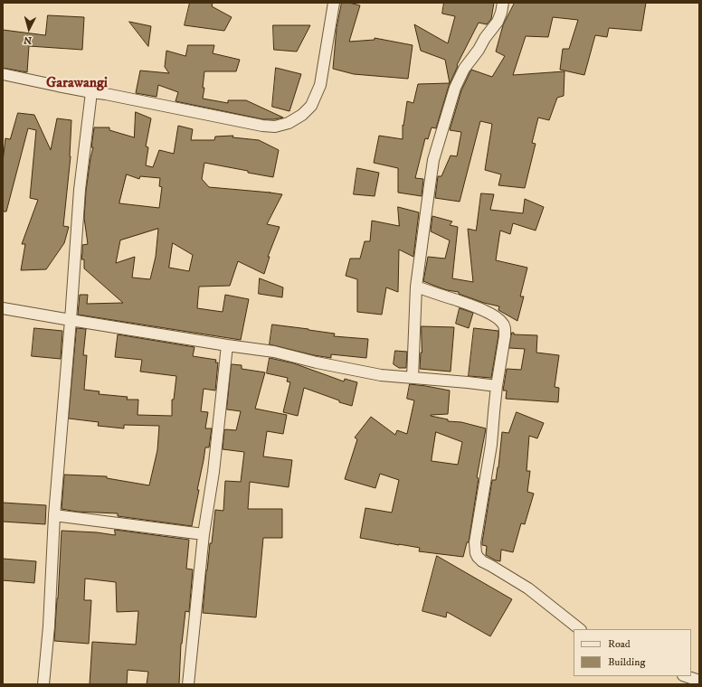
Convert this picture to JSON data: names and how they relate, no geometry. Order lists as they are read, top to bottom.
{
  "districts": ["Garawangi"],
  "legend": ["Road", "Building"],
  "north": "bottom"
}
